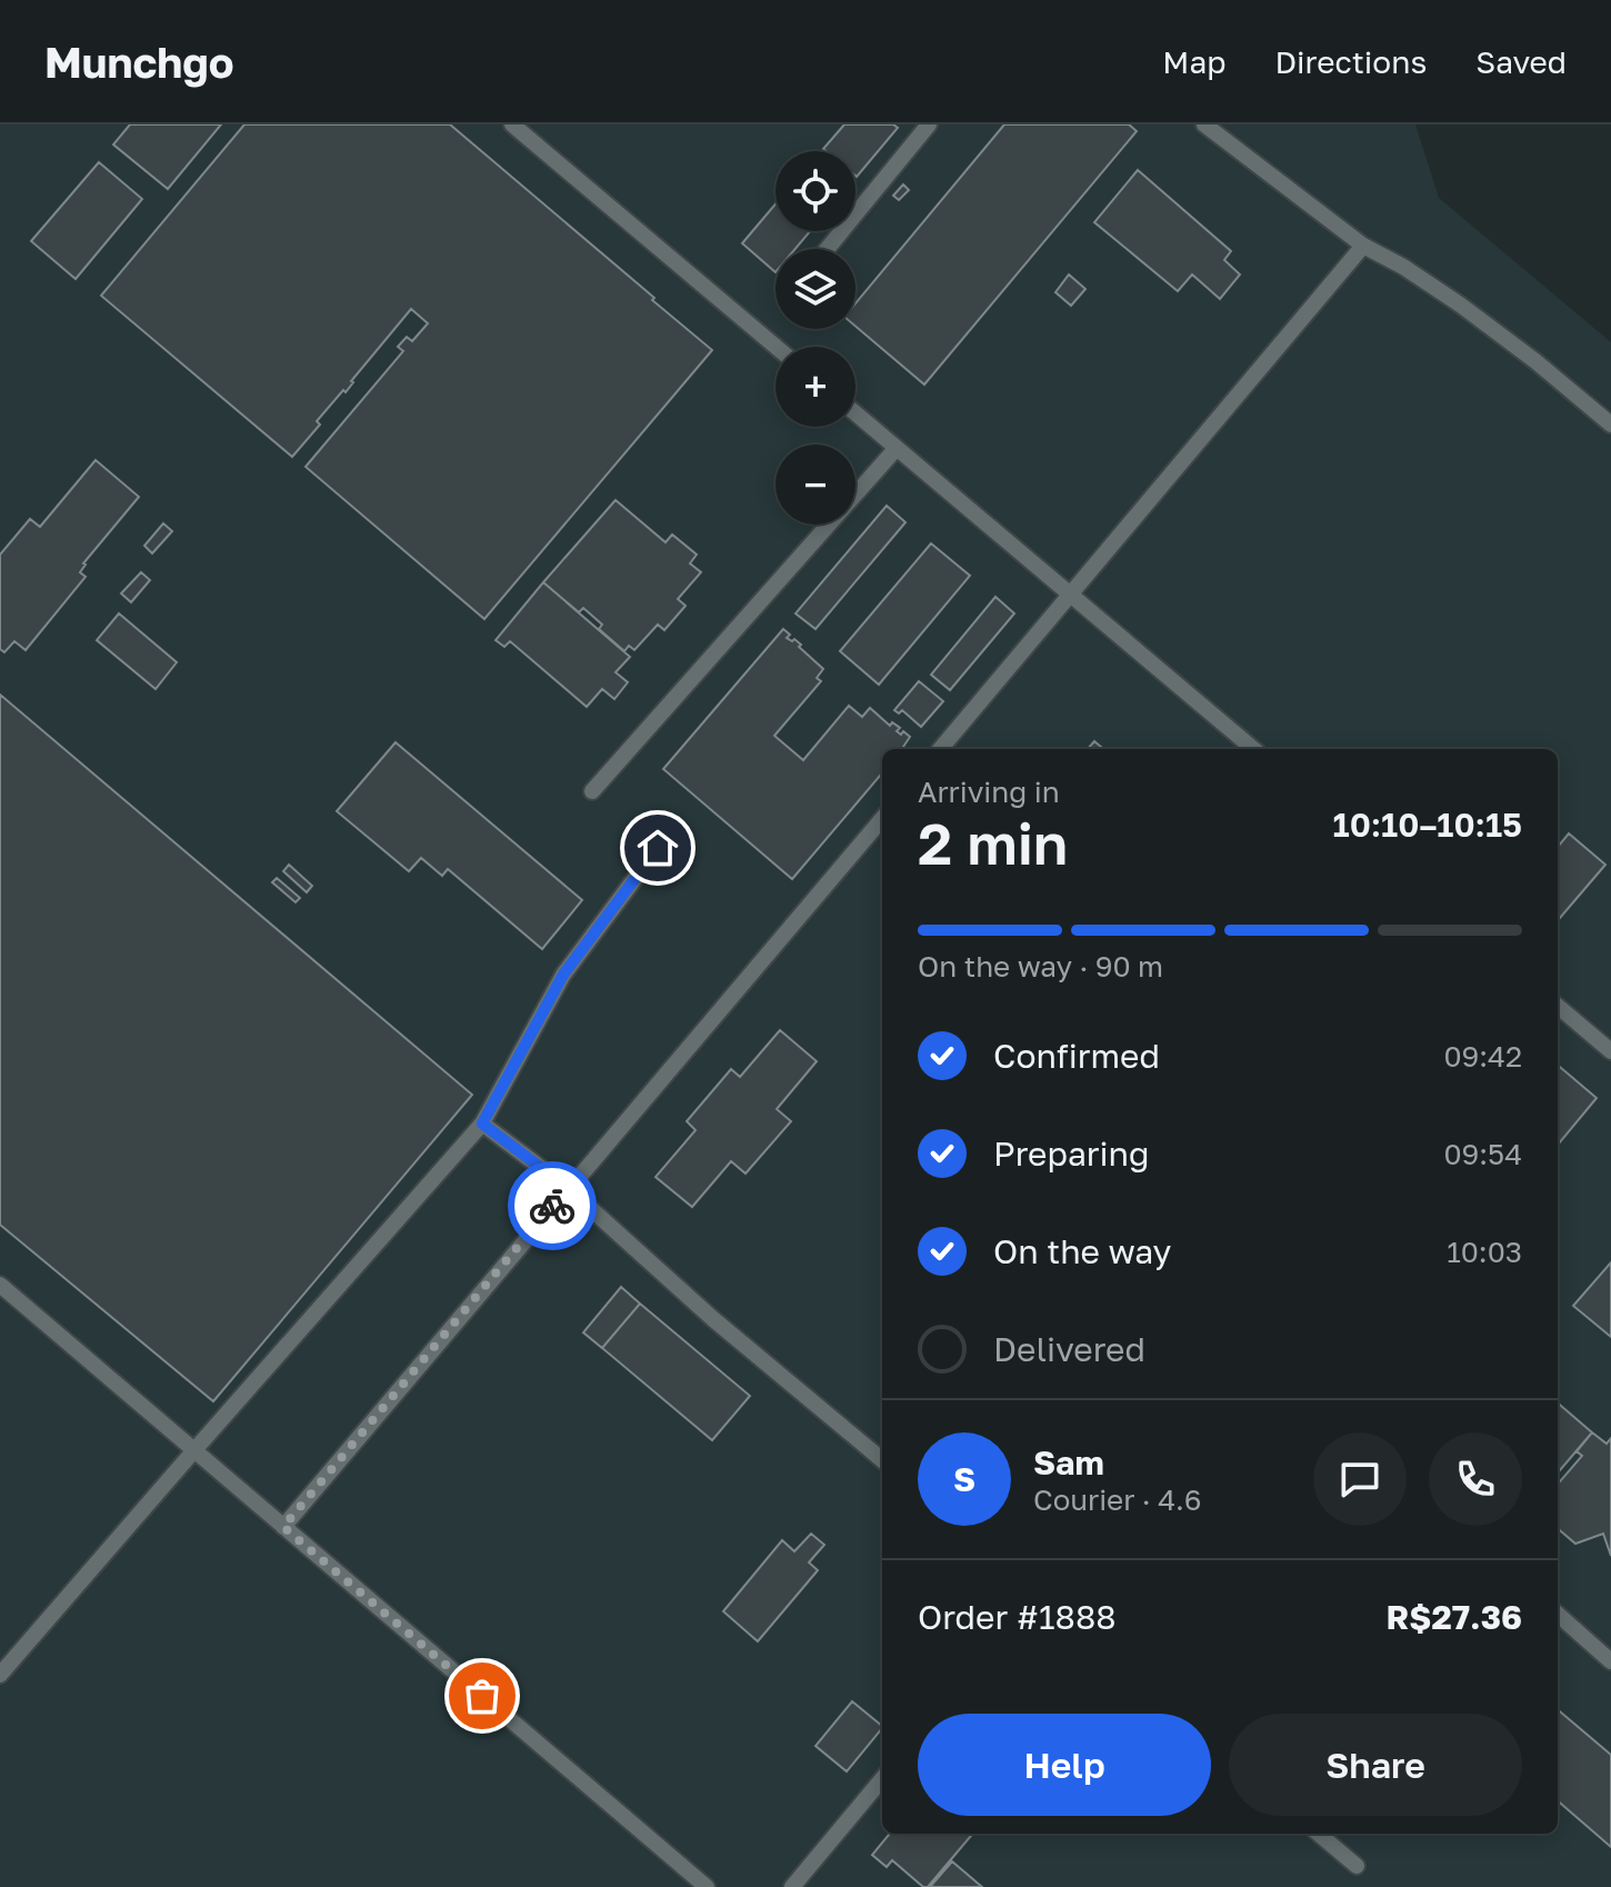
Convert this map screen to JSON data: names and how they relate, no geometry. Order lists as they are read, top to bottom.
{
  "page": {
    "header": "Munchgo",
    "nav": ["Map", "Directions", "Saved"],
    "map_buttons": ["+", "−"],
    "heading": ["2 min", "Arriving in", "10:10–10:15"],
    "panel": [
      "Sam",
      "Courier · 4.6",
      "Order #1888",
      "R$27.36"
    ],
    "bar": "On the way · 90 m",
    "list": [
      ["Confirmed", "09:42"],
      ["Preparing", "09:54"],
      ["On the way", "10:03"],
      "Delivered"
    ],
    "round": "S",
    "buttons": ["Help", "Share"]
  }
}
